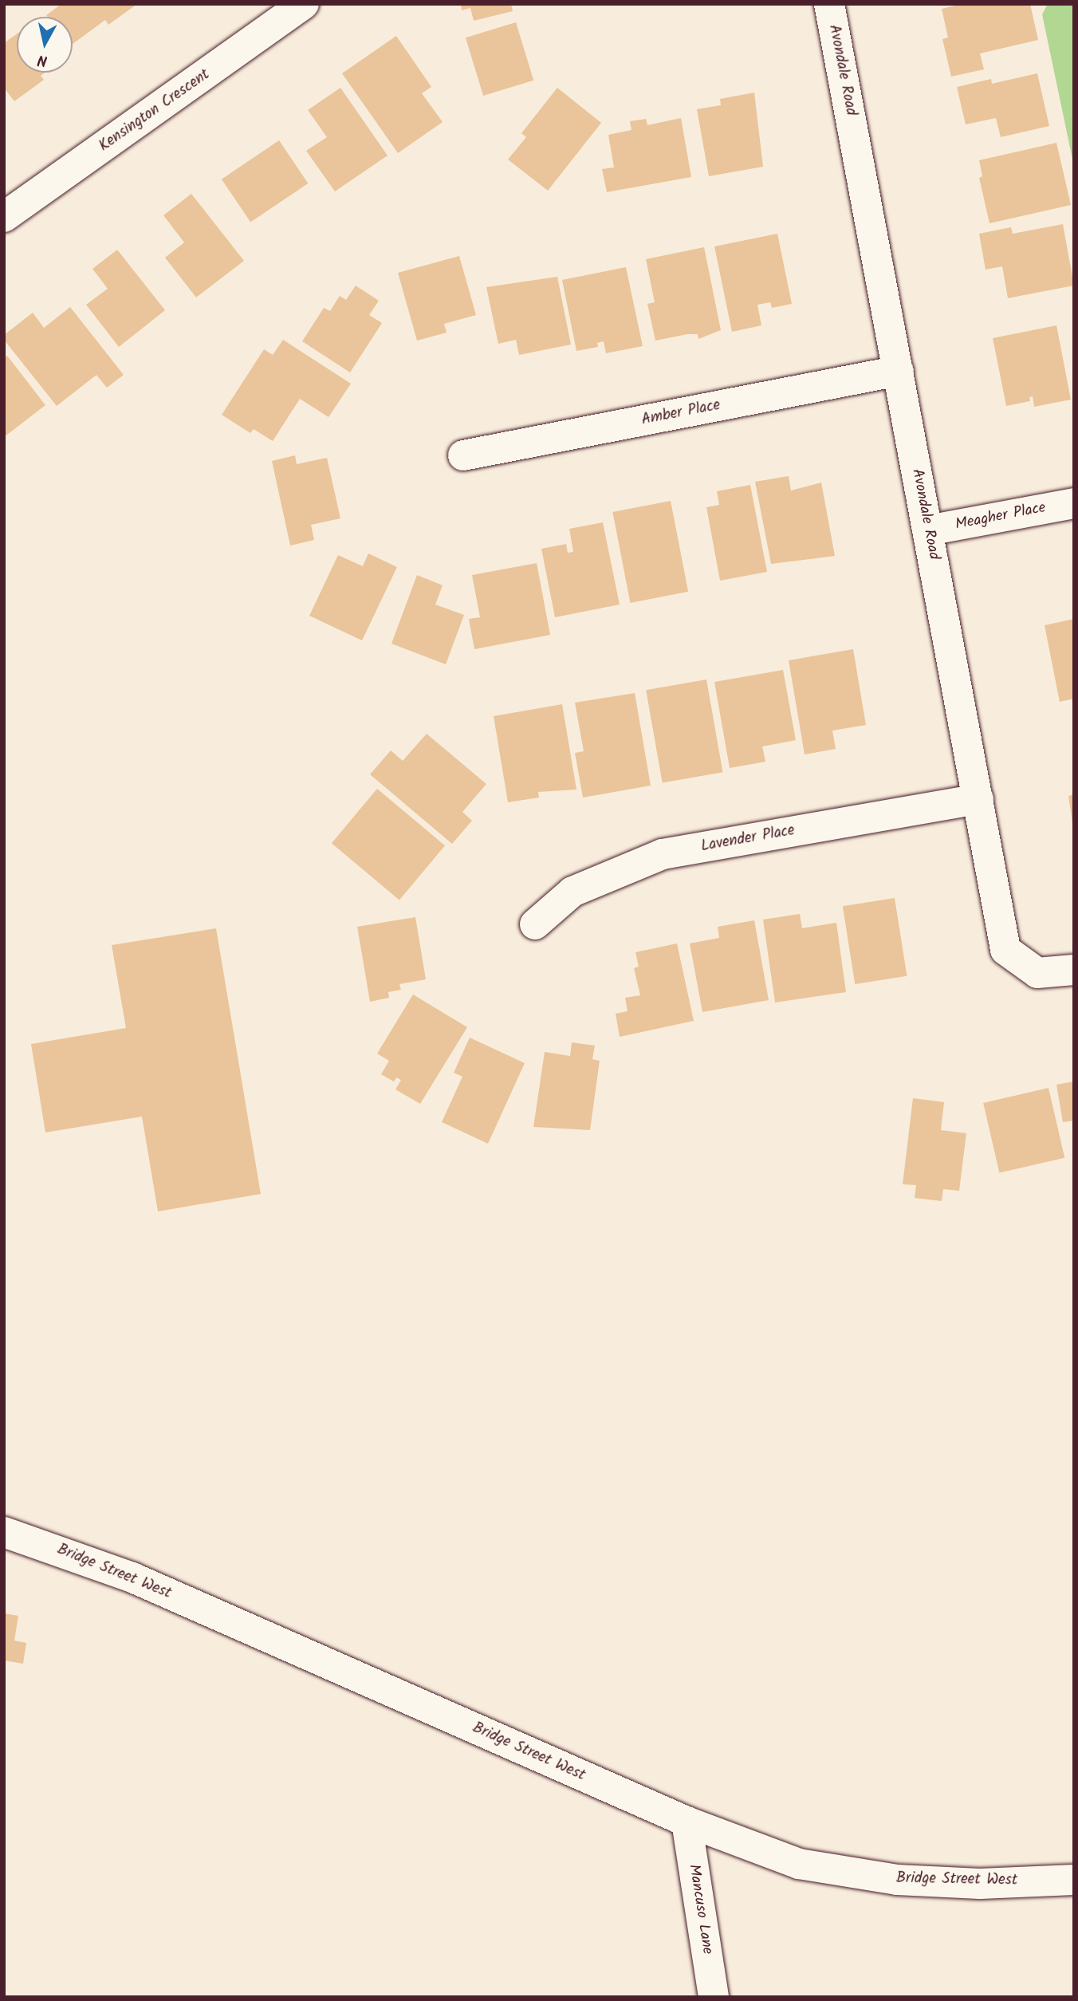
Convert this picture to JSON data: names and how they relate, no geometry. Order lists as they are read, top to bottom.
{
  "streets": {
    "street": [
      "Avondale Road",
      "Kensington Crescent",
      "Amber Place",
      "Meagher Place",
      "Lavender Place",
      "Bridge Street West",
      "Mancuso Lane"
    ]
  },
  "crossings": [
    ["Avondale Road", "Amber Place"],
    ["Avondale Road", "Meagher Place"],
    ["Avondale Road", "Lavender Place"],
    ["Bridge Street West", "Mancuso Lane"]
  ],
  "north": "bottom"
}
